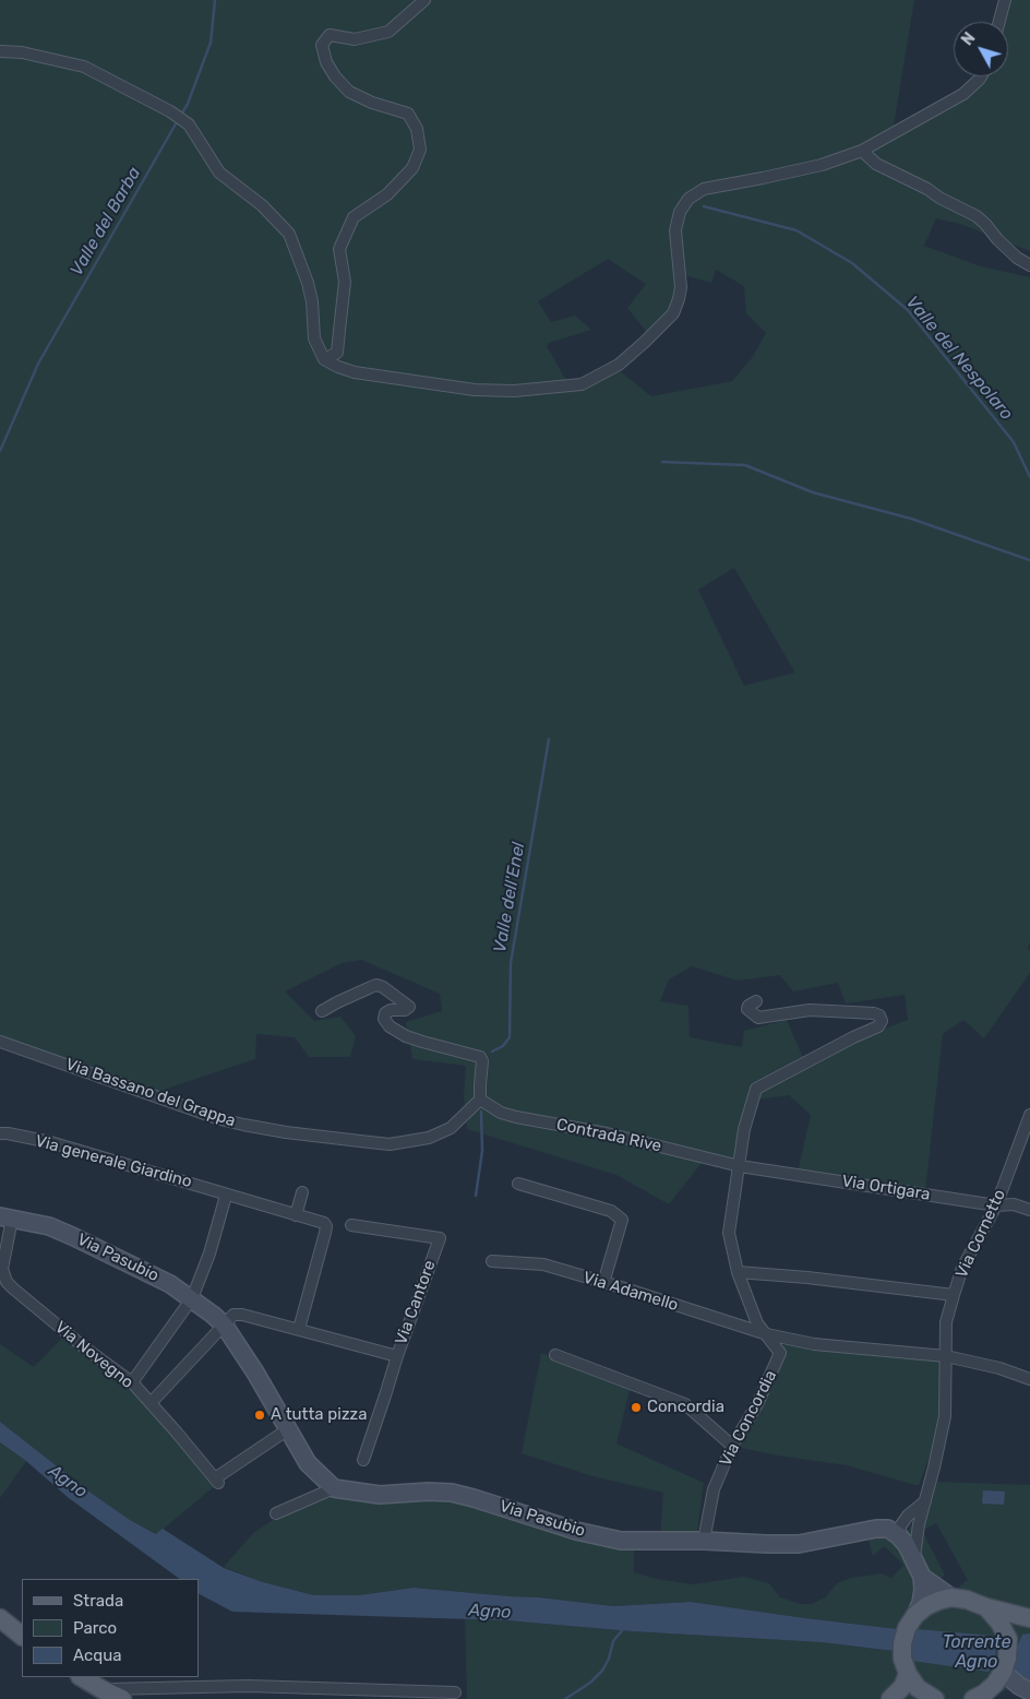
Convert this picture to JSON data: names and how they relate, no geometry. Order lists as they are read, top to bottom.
{
  "streets": {
    "main road": ["Via Pasubio"],
    "street": [
      "Via Bassano del Grappa",
      "Contrada Rive",
      "Via generale Giardino",
      "Via Ortigara",
      "Via Cornetto",
      "Via Adamello",
      "Via Cantore",
      "Via Novegno",
      "Via Concordia"
    ]
  },
  "crossings": [
    ["Via Bassano del Grappa", "Contrada Rive"],
    ["Contrada Rive", "Via Ortigara"],
    ["Contrada Rive", "Via Concordia"],
    ["Via Ortigara", "Via Cornetto"],
    ["Via Ortigara", "Via Concordia"],
    ["Via Pasubio", "Via Cantore"],
    ["Via Pasubio", "Via Novegno"],
    ["Via Pasubio", "Via Concordia"],
    ["Via Adamello", "Via Concordia"]
  ],
  "water": [
    "Valle del Barba",
    "Valle del Nespolaro",
    "Valle dell'Enel",
    "Agno",
    "Torrente Agno"
  ],
  "places": ["Concordia", "A tutta pizza"],
  "legend": ["Strada", "Parco", "Acqua"],
  "north": "top left"
}
